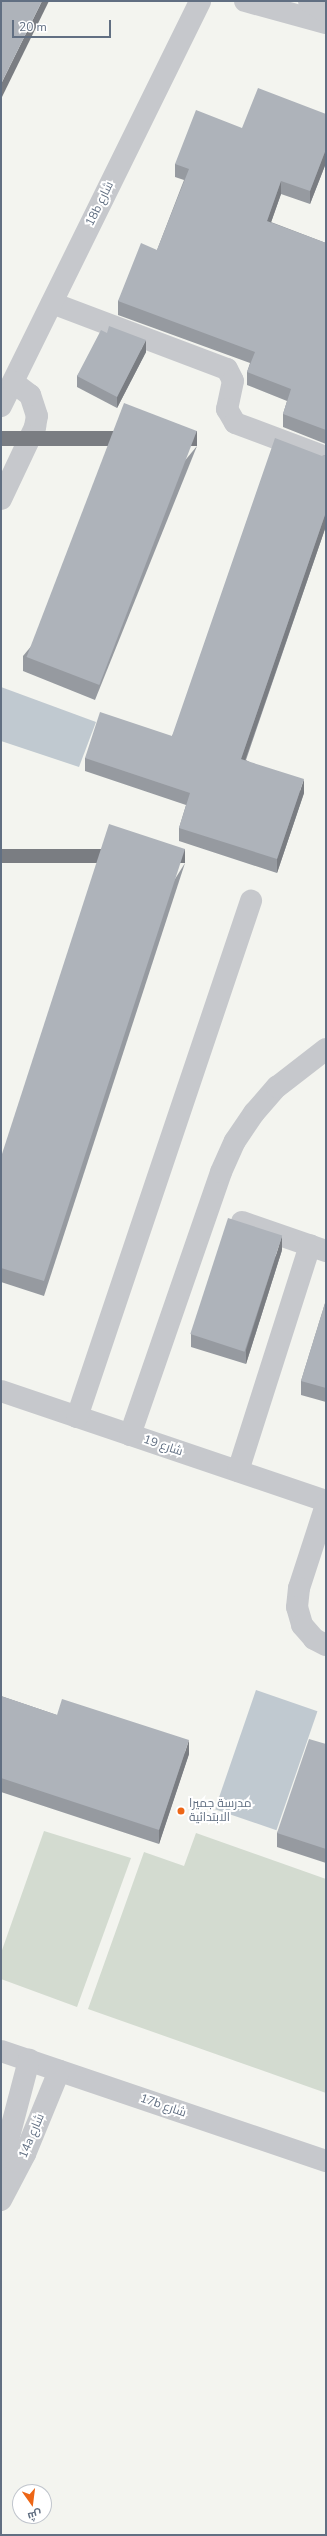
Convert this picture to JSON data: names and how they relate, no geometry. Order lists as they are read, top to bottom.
{
  "streets": {
    "street": [
      "18b شارع",
      "شارع 19",
      "17b شارع",
      "14a شارع"
    ]
  },
  "crossings": [
    ["17b شارع", "14a شارع"]
  ],
  "places": ["مدرسة جميرا الابتدائية"],
  "scale_bar": "20 m",
  "north": "bottom"
}
